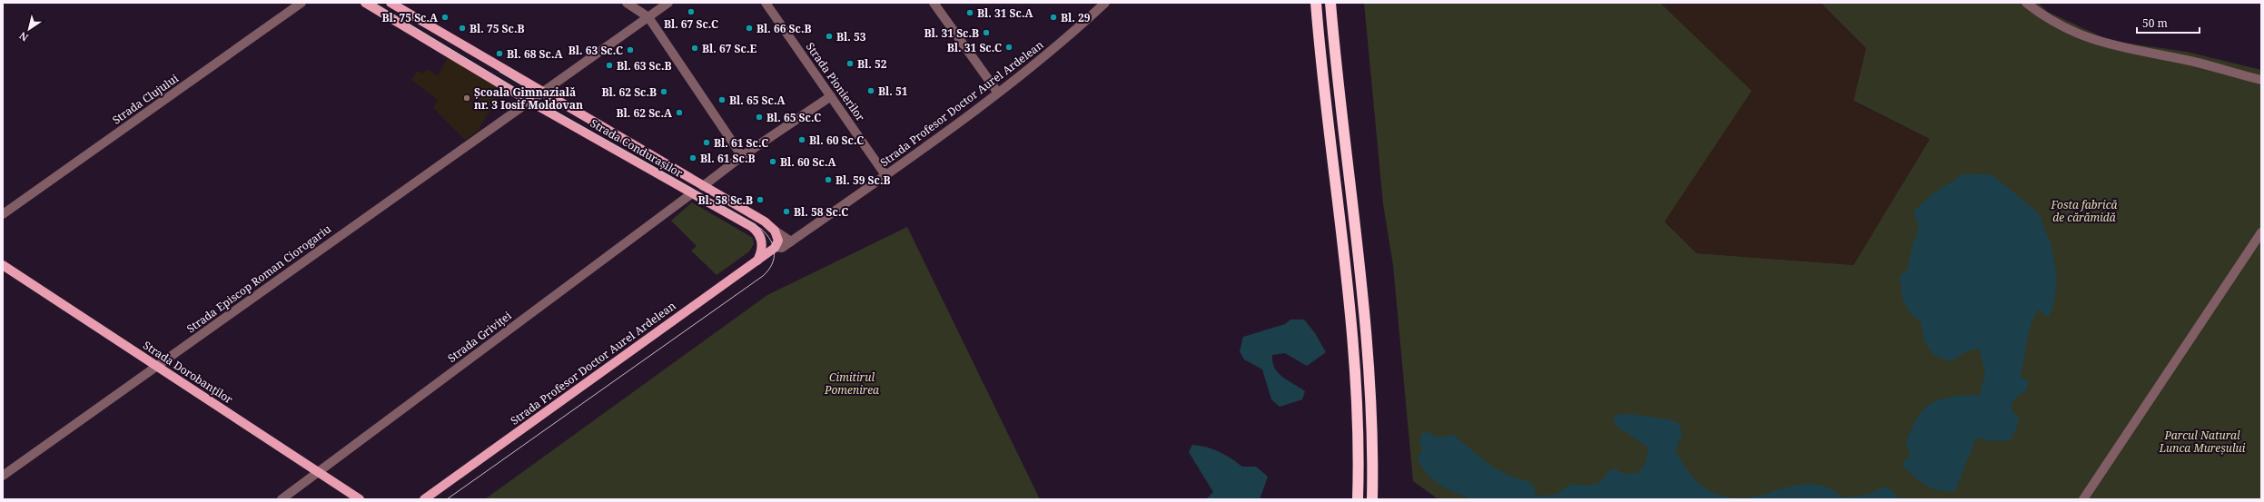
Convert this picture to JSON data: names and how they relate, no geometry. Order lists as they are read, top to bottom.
{
  "streets": {
    "main road": ["Strada Profesor Doctor Aurel Ardelean", "Strada Condurașilor", "Strada Dorobanților"],
    "street": [
      "Strada Pionierilor",
      "Strada Clujului",
      "Strada Episcop Roman Ciorogariu",
      "Strada Griviței"
    ]
  },
  "crossings": [
    ["Strada Pionierilor", "Strada Profesor Doctor Aurel Ardelean"],
    ["Strada Profesor Doctor Aurel Ardelean", "Strada Condurașilor"],
    ["Strada Condurașilor", "Strada Episcop Roman Ciorogariu"],
    ["Strada Condurașilor", "Strada Griviței"],
    ["Strada Episcop Roman Ciorogariu", "Strada Dorobanților"],
    ["Strada Griviței", "Strada Dorobanților"]
  ],
  "parks": ["Fosta fabrică de cărămidă", "Cimitirul Pomenirea", "Parcul Natural Lunca Mureșului"],
  "places": [
    "Bl. 67 Sc.C",
    "Bl. 31 Sc.A",
    "Bl. 75 Sc.A",
    "Bl. 29",
    "Bl. 75 Sc.B",
    "Bl. 66 Sc.B",
    "Bl. 31 Sc.B",
    "Bl. 53",
    "Bl. 31 Sc.C",
    "Bl. 67 Sc.E",
    "Bl. 63 Sc.C",
    "Bl. 68 Sc.A",
    "Bl. 52",
    "Bl. 63 Sc.B",
    "Bl. 51",
    "Bl. 62 Sc.B",
    "Școala Gimnazială nr. 3 Iosif Moldovan",
    "Bl. 65 Sc.A",
    "Bl. 62 Sc.A",
    "Bl. 65 Sc.C",
    "Bl. 60 Sc.C",
    "Bl. 61 Sc.C",
    "Bl. 61 Sc.B",
    "Bl. 60 Sc.A",
    "Bl. 59 Sc.B",
    "Bl. 58 Sc.B",
    "Bl. 58 Sc.C"
  ],
  "scale_bar": "50 m",
  "north": "bottom left"
}
